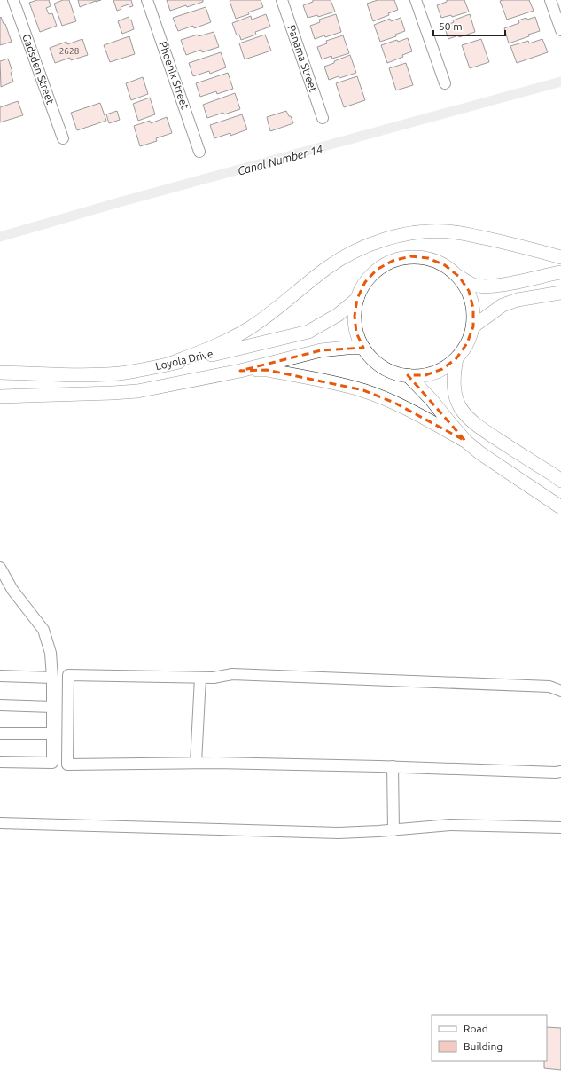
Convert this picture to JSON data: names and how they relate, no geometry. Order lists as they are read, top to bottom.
{
  "streets": {
    "main road": ["Loyola Drive"],
    "street": ["Panama Street", "Gadsden Street", "Phoenix Street"]
  },
  "water": ["Canal Number 14"],
  "house_numbers": ["2628"],
  "legend": ["Road", "Building"],
  "scale_bar": "50 m"
}
